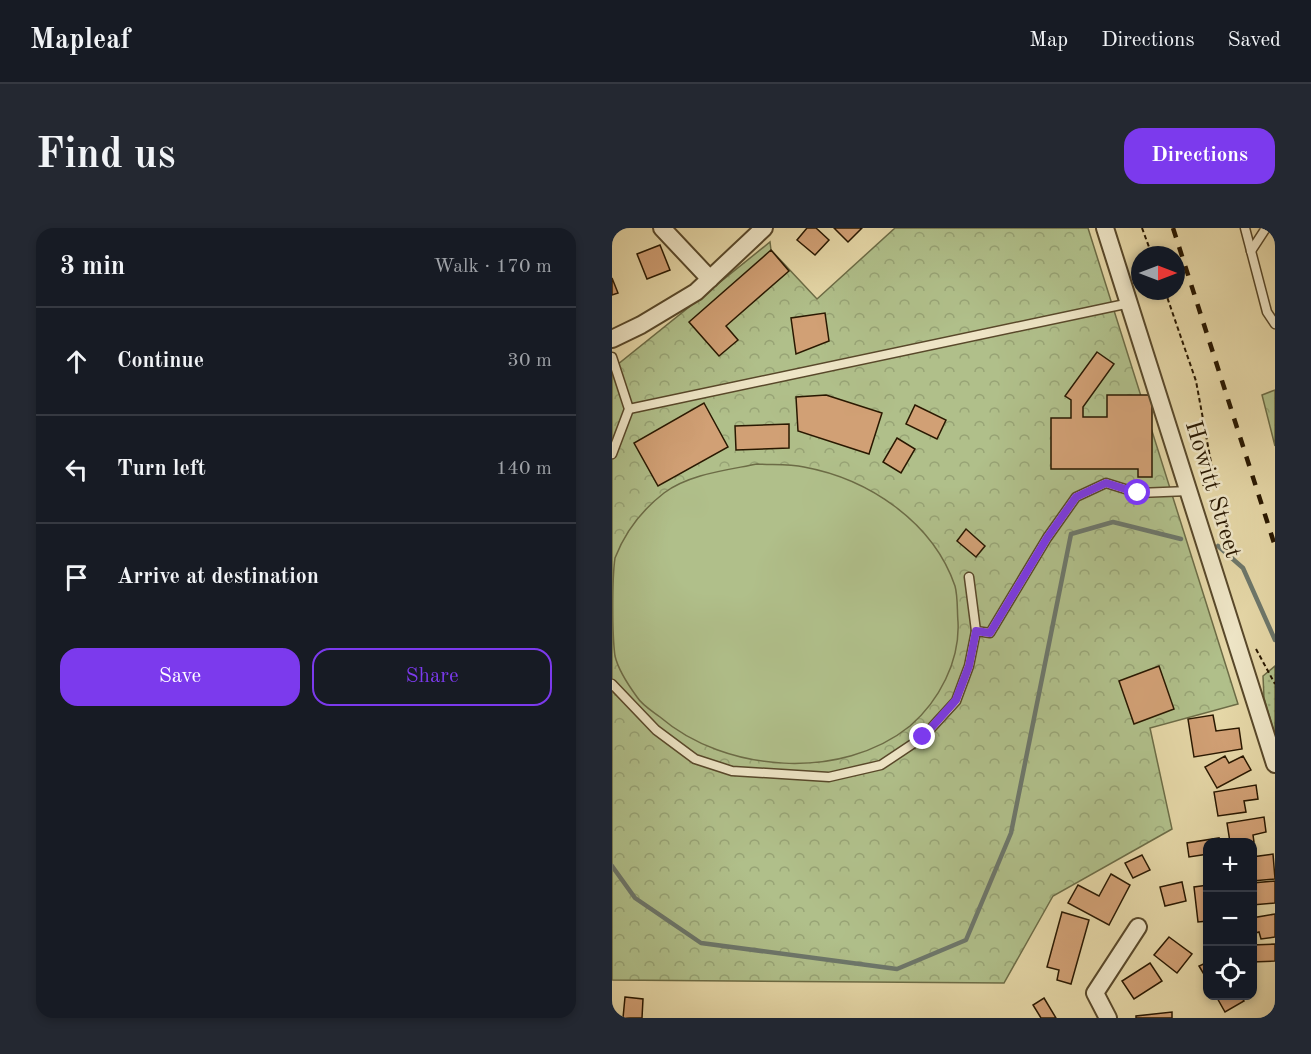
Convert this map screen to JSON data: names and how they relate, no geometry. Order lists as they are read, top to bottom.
{
  "streets": {
    "street": ["Howitt Street"]
  },
  "north": "right",
  "page": {
    "header": "Mapleaf",
    "nav": ["Map", "Directions", "Saved"],
    "buttons": [
      "Directions",
      ["Save", "Share"]
    ],
    "title": "Find us",
    "heading": ["3 min", "Walk · 170 m"],
    "list": [
      ["Continue", "30 m"],
      ["Turn left", "140 m"],
      "Arrive at destination"
    ],
    "map_buttons": ["+", "−"]
  }
}
